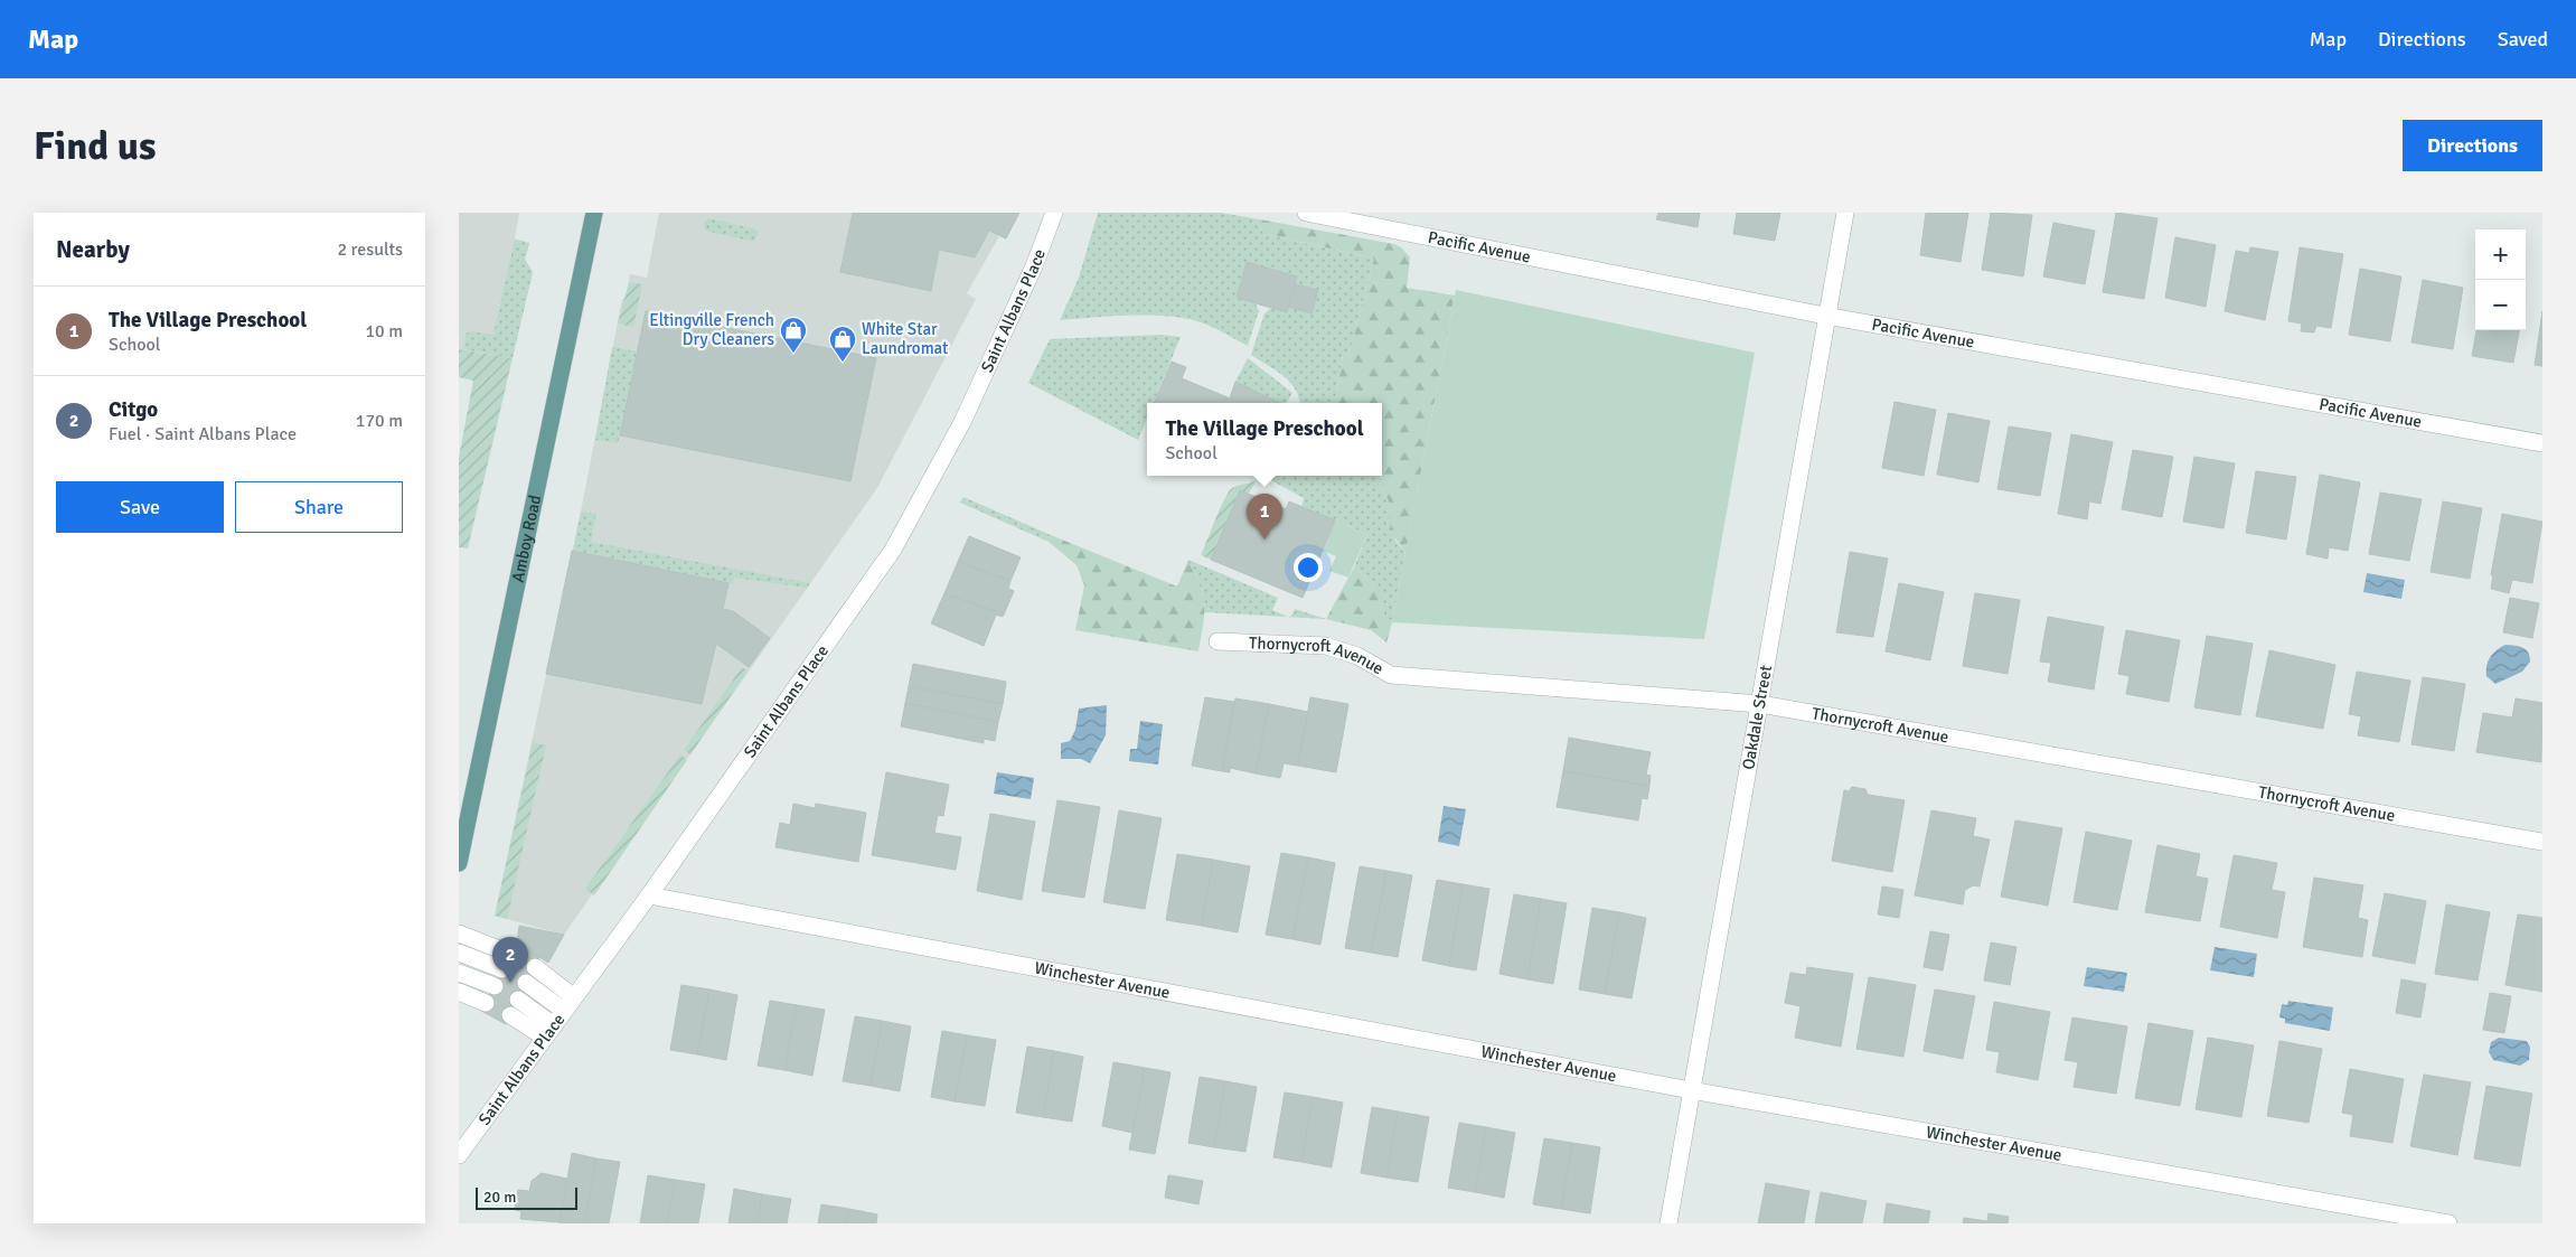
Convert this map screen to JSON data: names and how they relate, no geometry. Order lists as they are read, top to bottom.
{
  "streets": {
    "main road": ["Amboy Road"],
    "street": [
      "Pacific Avenue",
      "Saint Albans Place",
      "Thornycroft Avenue",
      "Oakdale Street",
      "Winchester Avenue"
    ]
  },
  "crossings": [
    ["Pacific Avenue", "Oakdale Street"],
    ["Saint Albans Place", "Winchester Avenue"],
    ["Thornycroft Avenue", "Oakdale Street"],
    ["Oakdale Street", "Winchester Avenue"]
  ],
  "places": {
    "shop": ["Eltingville French Dry Cleaners", "White Star Laundromat"]
  },
  "scale_bar": "20 m",
  "page": {
    "header": "Map",
    "nav": ["Map", "Directions", "Saved"],
    "buttons": [
      "Directions",
      ["Save", "Share"]
    ],
    "title": "Find us",
    "heading": ["Nearby", "2 results"],
    "map_buttons": ["+", "−"],
    "list": [
      {
        "mark": "1",
        "name": "The Village Preschool",
        "note": "School",
        "value": "10 m"
      },
      {
        "mark": "2",
        "name": "Citgo",
        "note": "Fuel · Saint Albans Place",
        "value": "170 m"
      }
    ],
    "popup": ["The Village Preschool", "School"],
    "pins": ["1", "2"],
    "scale": "20 m"
  }
}
